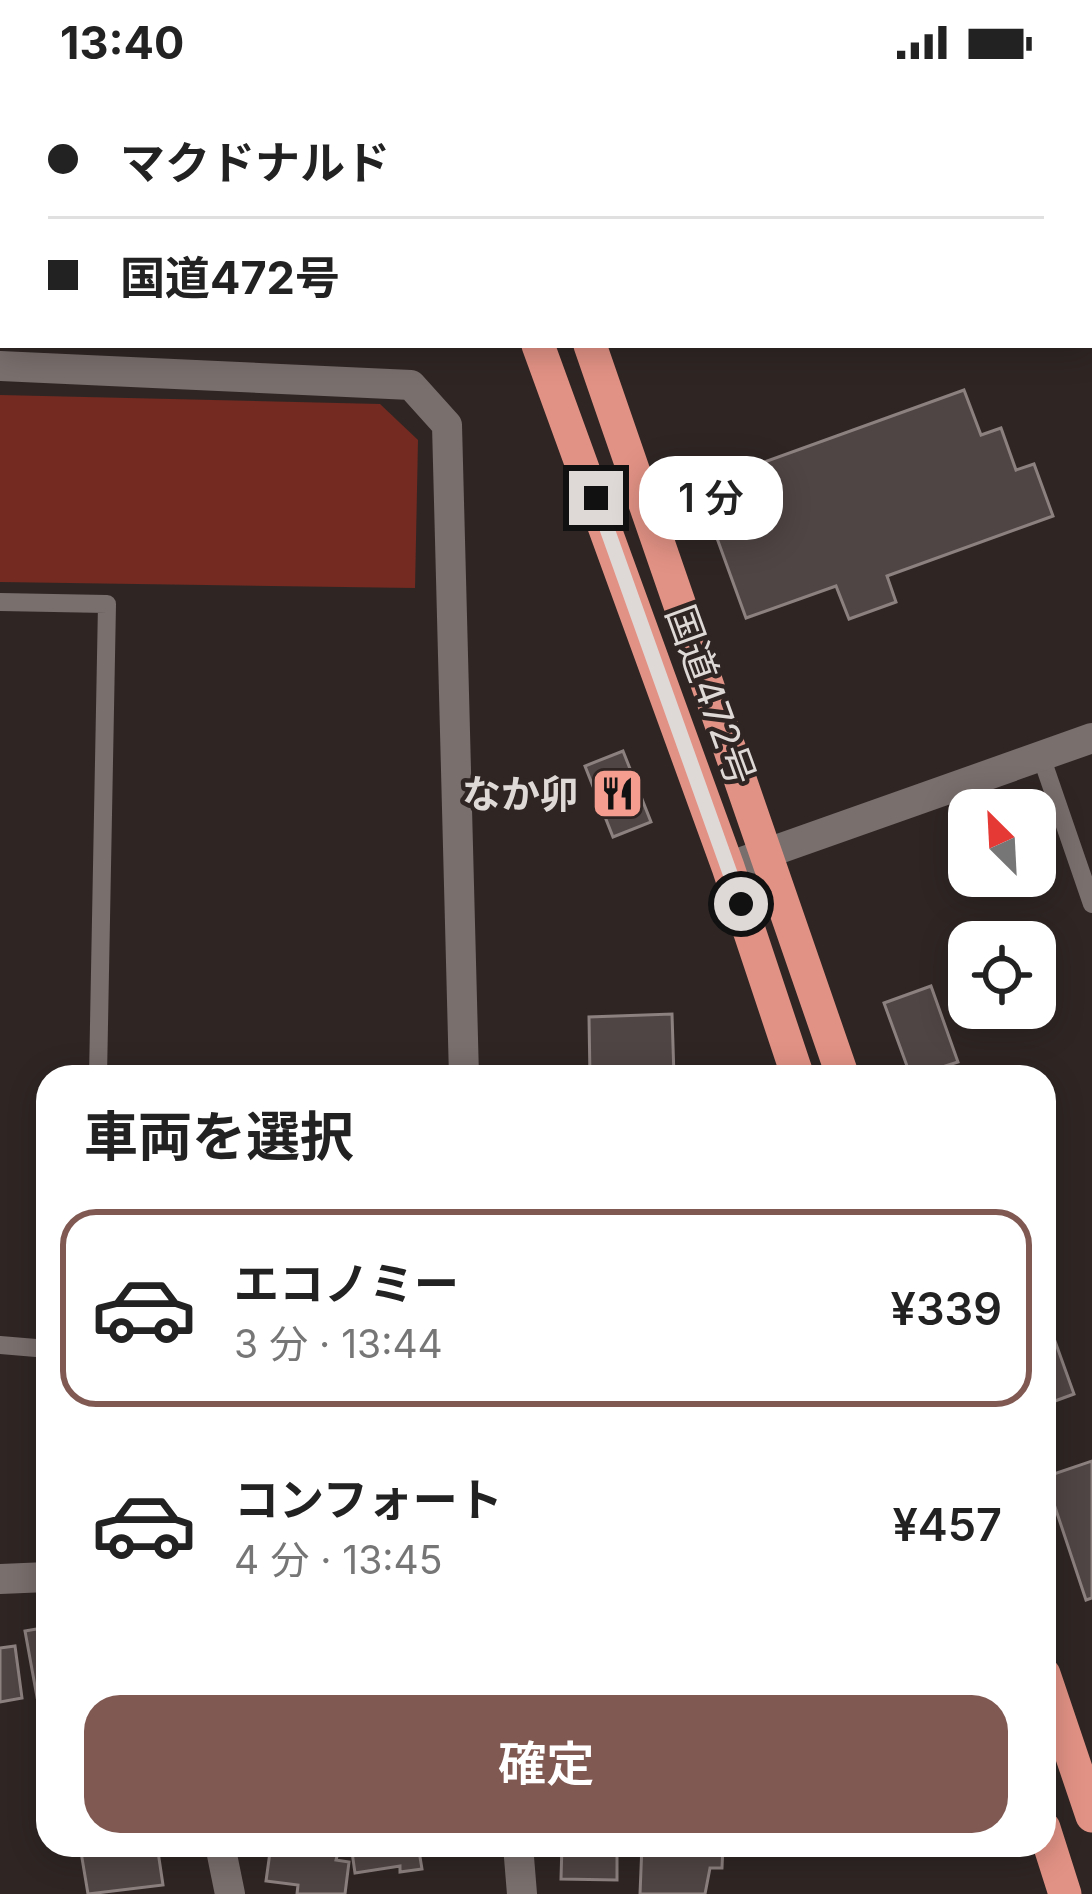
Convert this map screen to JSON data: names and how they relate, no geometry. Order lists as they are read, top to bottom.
{
  "streets": {
    "highway": ["国道472号"]
  },
  "places": {
    "restaurant": ["なか卯"]
  },
  "north": "top left",
  "page": {
    "status": "13:40",
    "banner": ["マクドナルド", "国道472号"],
    "bubble": "1 分",
    "heading": "車両を選択",
    "list": [
      {
        "name": "エコノミー",
        "note": "3 分 · 13:44",
        "value": "¥339"
      },
      {
        "name": "コンフォート",
        "note": "4 分 · 13:45",
        "value": "¥457"
      }
    ],
    "buttons": "確定"
  }
}
